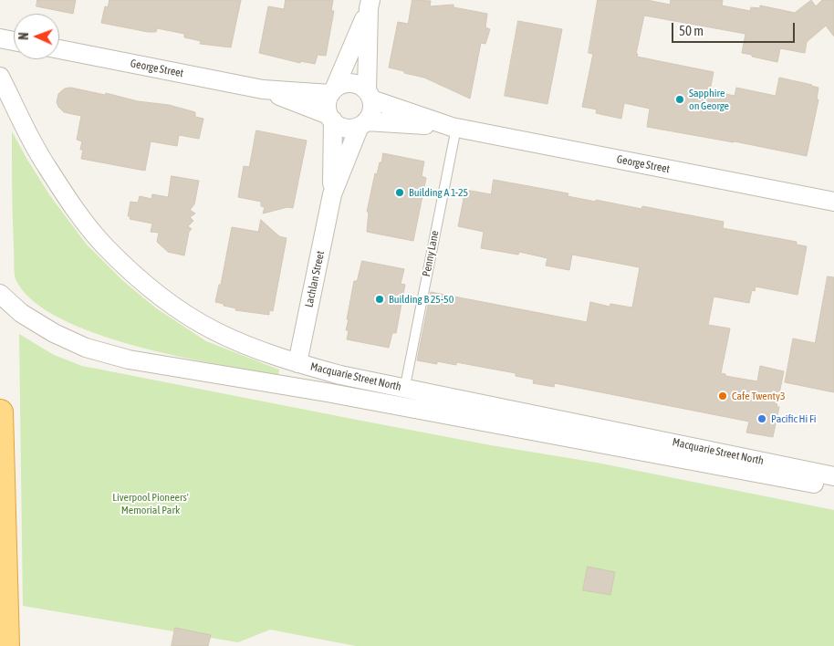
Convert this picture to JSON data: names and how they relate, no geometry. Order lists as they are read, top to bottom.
{
  "streets": {
    "street": ["George Street", "Lachlan Street", "Macquarie Street North"],
    "lane": ["Penny Lane"]
  },
  "crossings": [
    ["George Street", "Penny Lane"],
    ["George Street", "Lachlan Street"],
    ["Penny Lane", "Macquarie Street North"],
    ["Lachlan Street", "Macquarie Street North"]
  ],
  "parks": ["Liverpool Pioneers' Memorial Park"],
  "places": [
    "Sapphire on George",
    "Building A 1-25",
    "Building B 25-50",
    "Cafe Twenty3",
    "Pacific Hi Fi"
  ],
  "scale_bar": "50 m",
  "north": "left"
}
